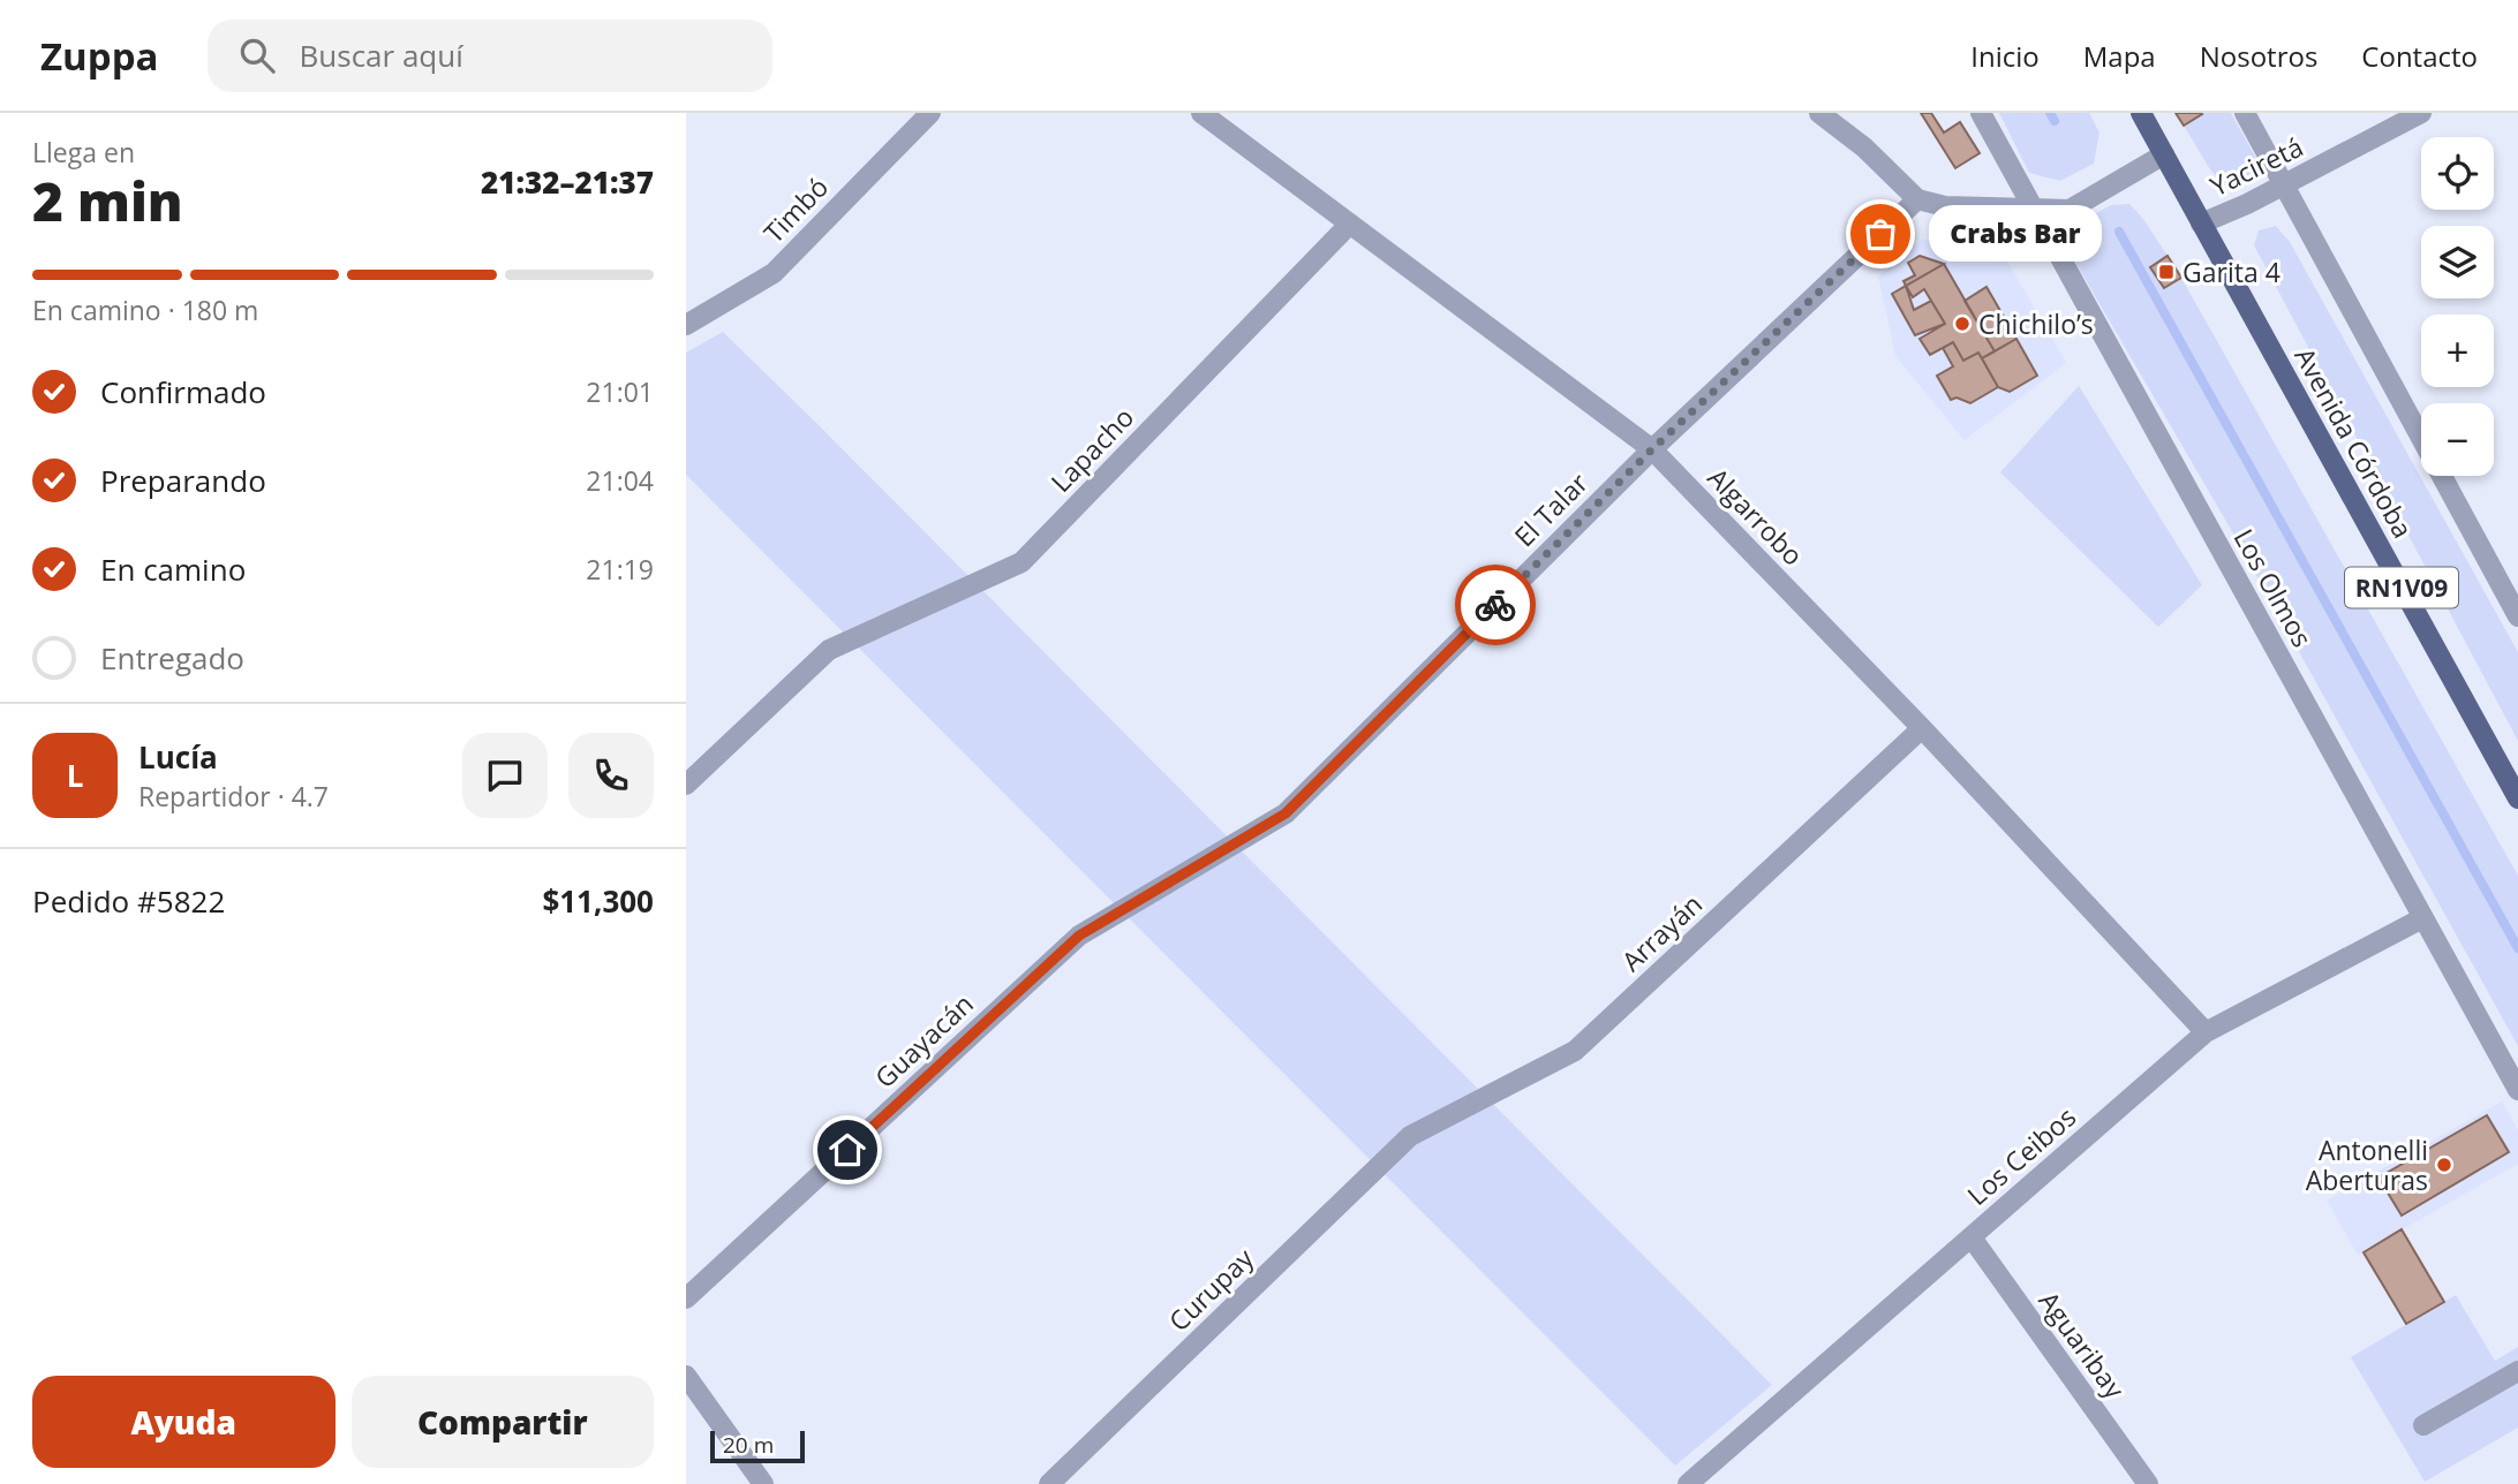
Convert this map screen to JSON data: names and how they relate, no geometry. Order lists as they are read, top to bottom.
{
  "streets": {
    "main road": ["Avenida Córdoba", "RN1V09"],
    "street": [
      "Yaciretá",
      "Timbó",
      "Lapacho",
      "El Talar",
      "Algarrobo",
      "Los Olmos",
      "Arrayán",
      "Guayacán",
      "Los Ceibos",
      "Curupay",
      "Aguaribay"
    ]
  },
  "crossings": [
    ["Yaciretá", "Avenida Córdoba"],
    ["Lapacho", "Algarrobo"],
    ["El Talar", "Algarrobo"],
    ["El Talar", "Guayacán"],
    ["Algarrobo", "Arrayán"],
    ["Algarrobo", "Los Ceibos"],
    ["Los Olmos", "Los Ceibos"],
    ["Arrayán", "Curupay"],
    ["Los Ceibos", "Aguaribay"]
  ],
  "places": {
    "other": ["Crabs Bar", "Chichilo’s", "Antonelli Aberturas"],
    "transit": ["Garita 4"]
  },
  "scale_bar": "20 m",
  "page": {
    "header": "Zuppa",
    "search": "Buscar aquí",
    "nav": [
      "Inicio",
      "Mapa",
      "Nosotros",
      "Contacto"
    ],
    "heading": ["2 min", "Llega en", "21:32–21:37"],
    "panel": [
      "Lucía",
      "Repartidor · 4.7",
      "Pedido #5822",
      "$11,300"
    ],
    "map_buttons": ["+", "−"],
    "bubble": "Crabs Bar",
    "bar": "En camino · 180 m",
    "list": [
      ["Confirmado", "21:01"],
      ["Preparando", "21:04"],
      ["En camino", "21:19"],
      "Entregado"
    ],
    "round": "L",
    "buttons": ["Ayuda", "Compartir"],
    "scale": "20 m"
  }
}
